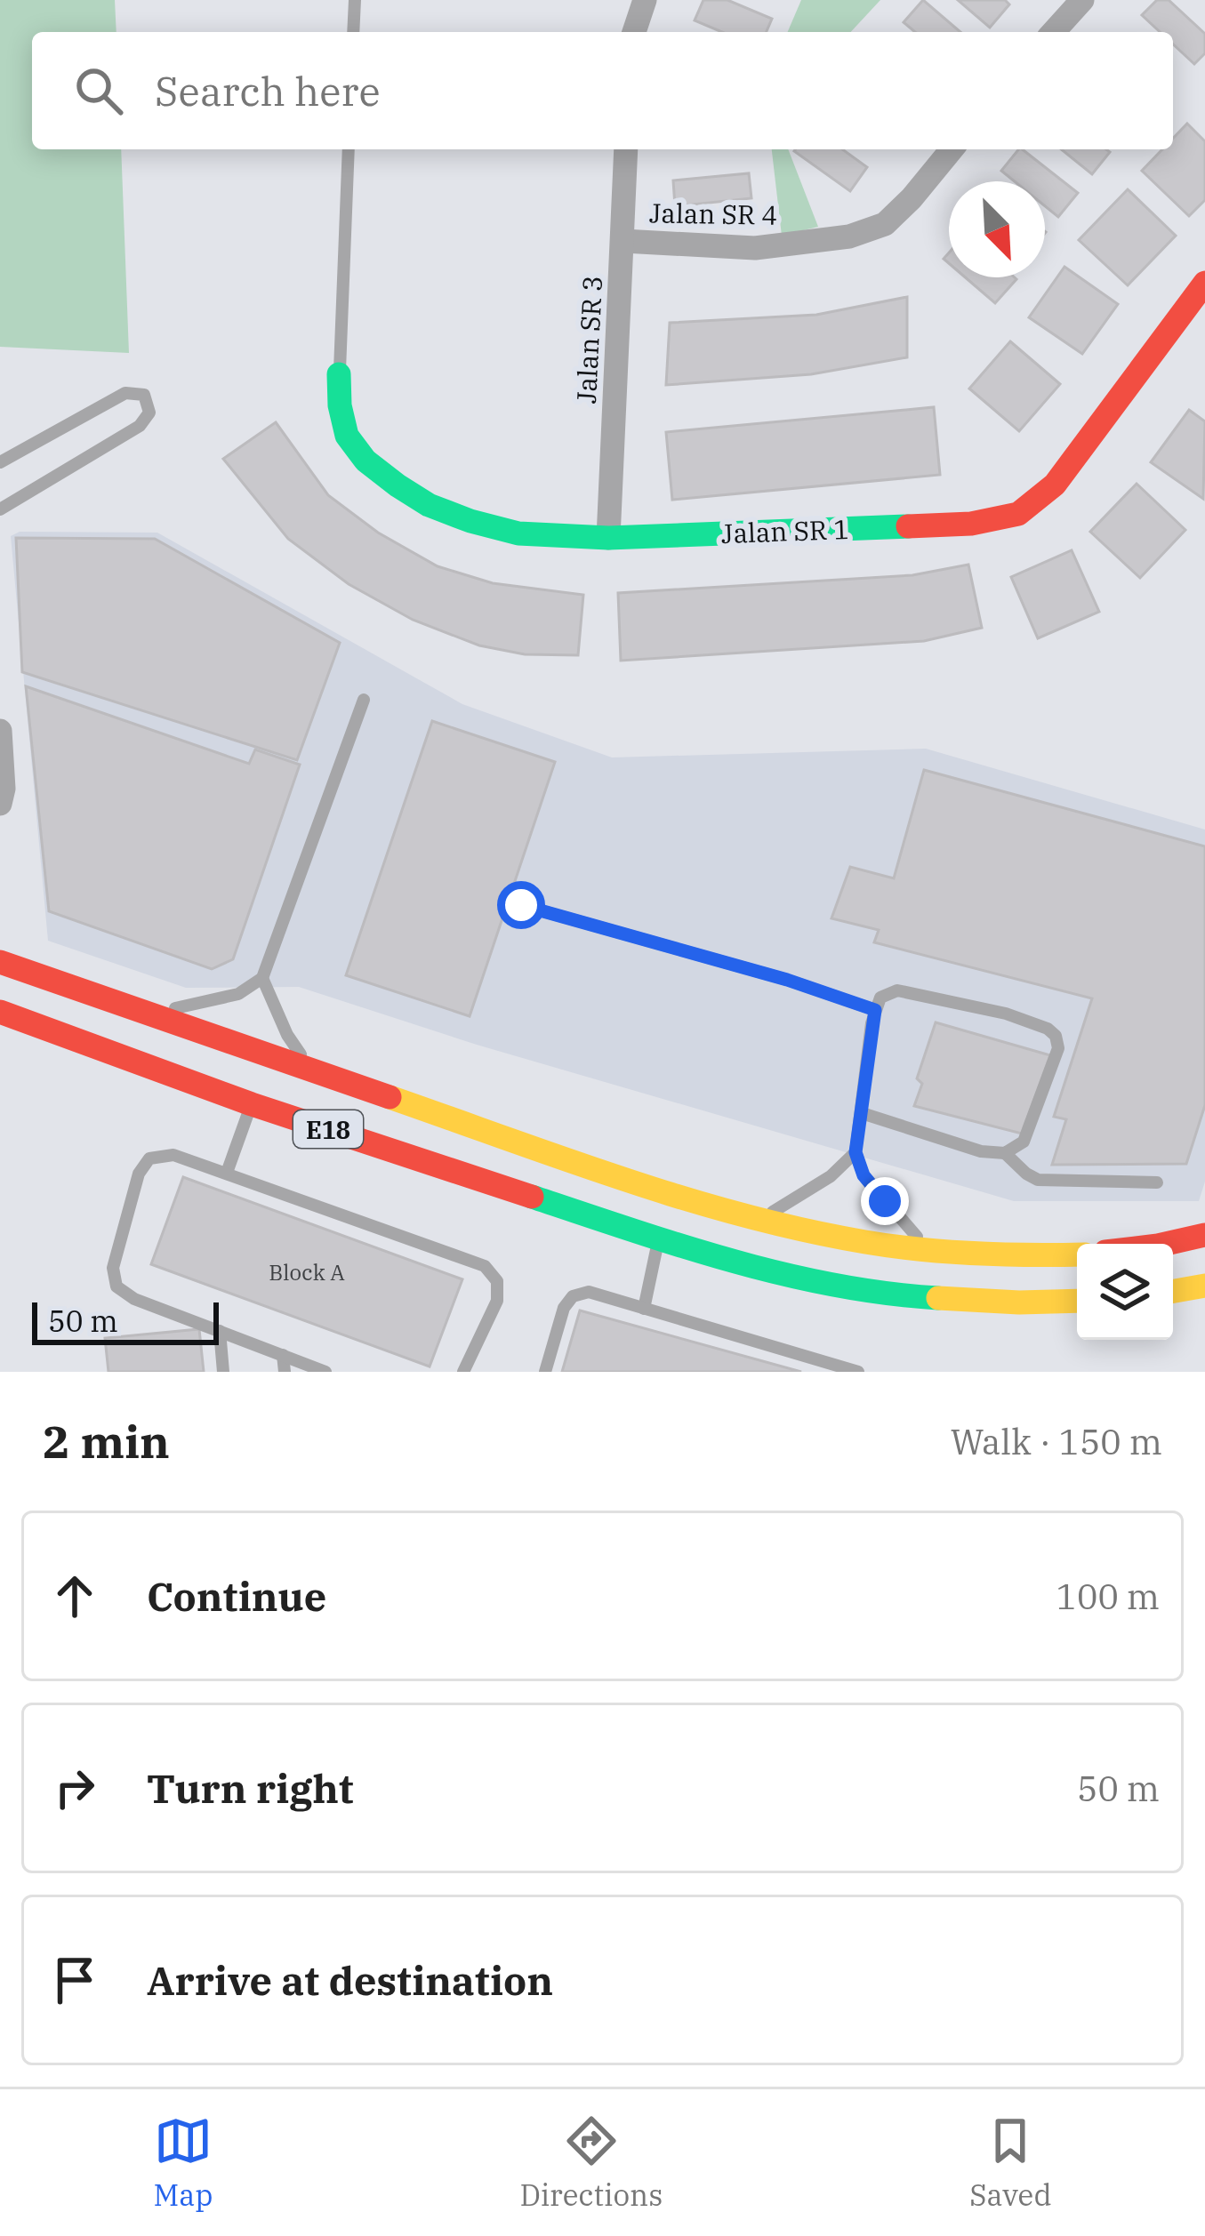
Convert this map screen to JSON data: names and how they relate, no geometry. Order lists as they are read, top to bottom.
{
  "streets": {
    "main road": ["Jalan SR 1", "E18"],
    "street": ["Jalan SR 4", "Jalan SR 3"]
  },
  "crossings": [
    ["Jalan SR 4", "Jalan SR 3"],
    ["Jalan SR 3", "Jalan SR 1"]
  ],
  "house_numbers": ["Block A"],
  "scale_bar": "50 m",
  "north": "bottom right",
  "page": {
    "search": "Search here",
    "scale": "50 m",
    "heading": ["2 min", "Walk · 150 m"],
    "list": [
      ["Continue", "100 m"],
      ["Turn right", "50 m"],
      "Arrive at destination"
    ],
    "nav": ["Map", "Directions", "Saved"]
  }
}
